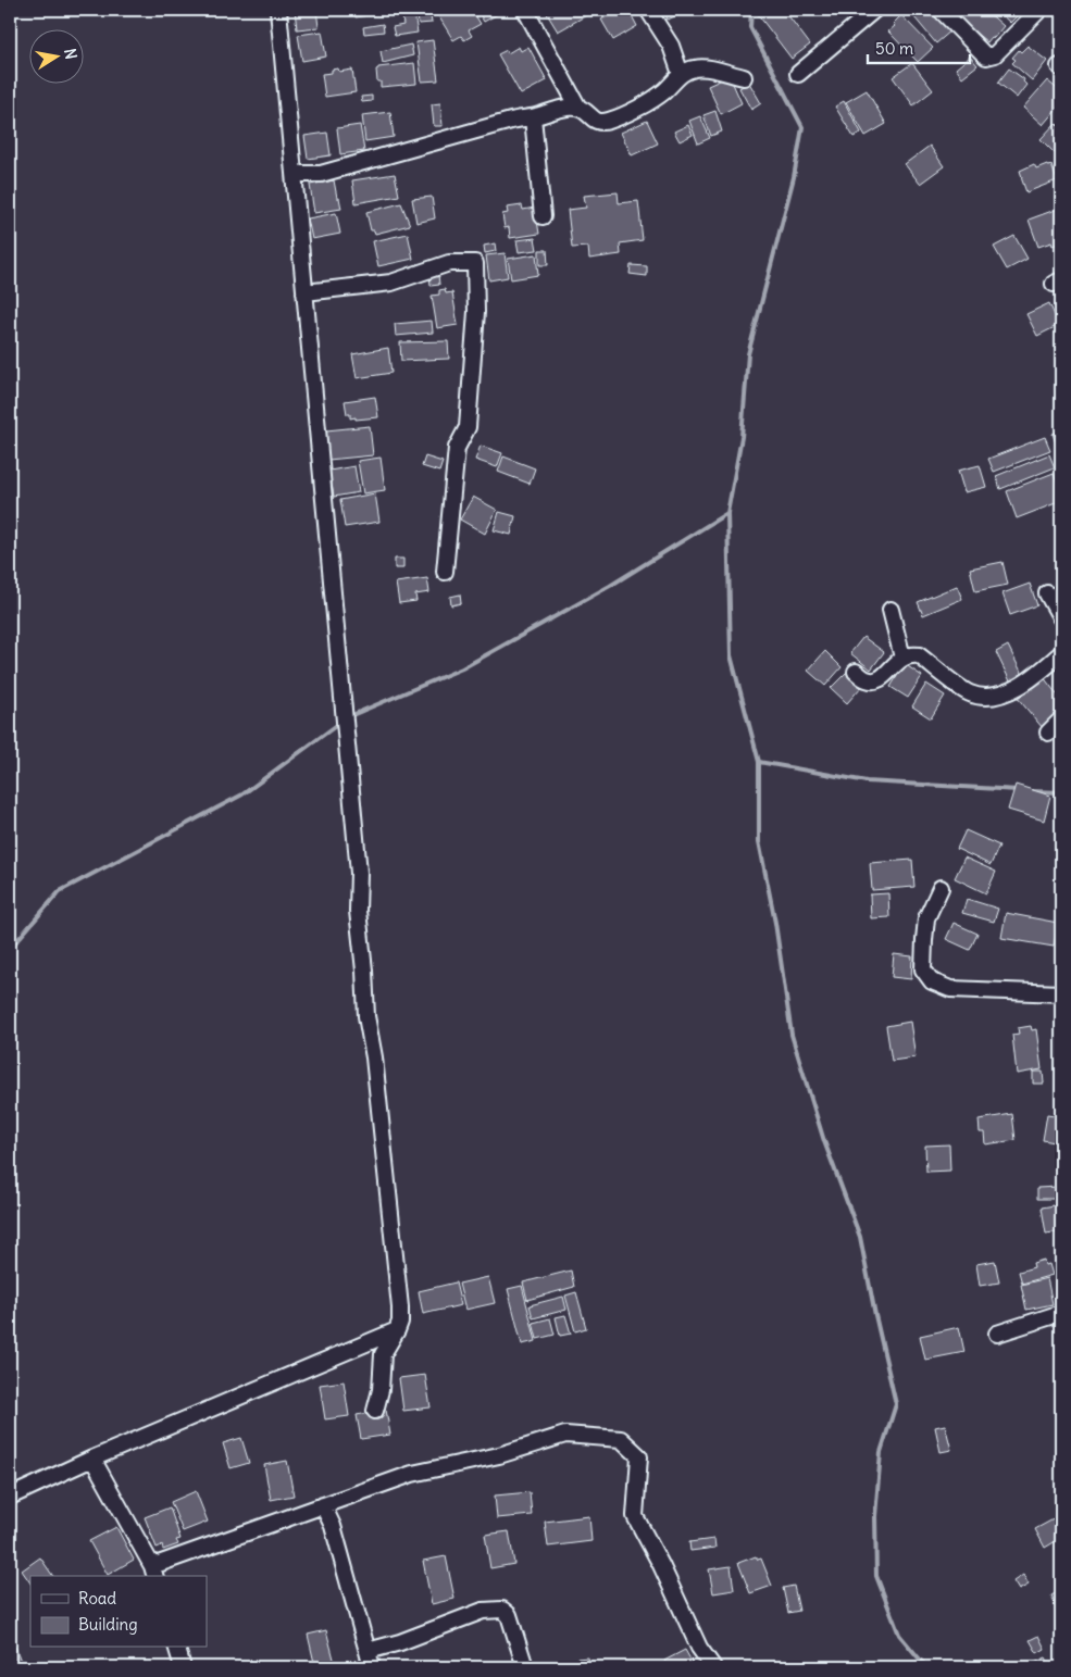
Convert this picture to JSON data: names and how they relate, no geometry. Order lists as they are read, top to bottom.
{
  "legend": ["Road", "Building"],
  "scale_bar": "50 m",
  "north": "right"
}
